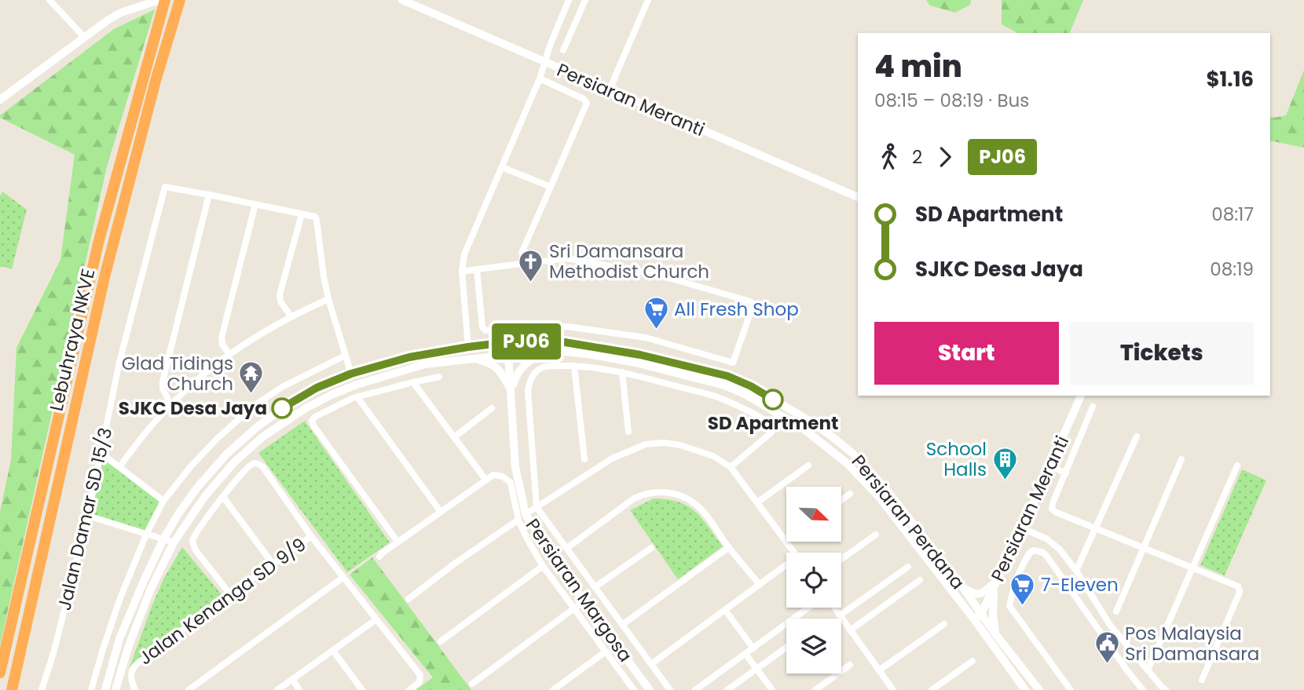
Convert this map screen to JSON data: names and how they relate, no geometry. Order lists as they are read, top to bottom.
{
  "streets": {
    "highway": ["Lebuhraya NKVE"],
    "main road": ["Persiaran Meranti", "Persiaran Perdana", "Persiaran Margosa"],
    "street": ["Jalan Damar SD 15/3", "Jalan Kenanga SD 9/9"]
  },
  "crossings": [
    ["Persiaran Meranti", "Persiaran Perdana"],
    ["Persiaran Perdana", "Persiaran Margosa"]
  ],
  "places": {
    "church": ["Sri Damansara Methodist Church"],
    "supermarket": ["All Fresh Shop", "7-Eleven"],
    "temple": ["Glad Tidings Church"],
    "other": ["SD Apartment", "SJKC Desa Jaya"],
    "building": ["School Halls"],
    "public building": ["Pos Malaysia Sri Damansara"]
  },
  "lines": ["bus line PJ06"],
  "north": "bottom right",
  "page": {
    "on_map": "PJ06",
    "heading": ["4 min", "08:15 – 08:19 · Bus", "$1.16"],
    "legs": ["2", "PJ06"],
    "list": [
      {
        "name": "SD Apartment",
        "value": "08:17"
      },
      {
        "name": "SJKC Desa Jaya",
        "value": "08:19"
      }
    ],
    "buttons": ["Start", "Tickets"]
  }
}
